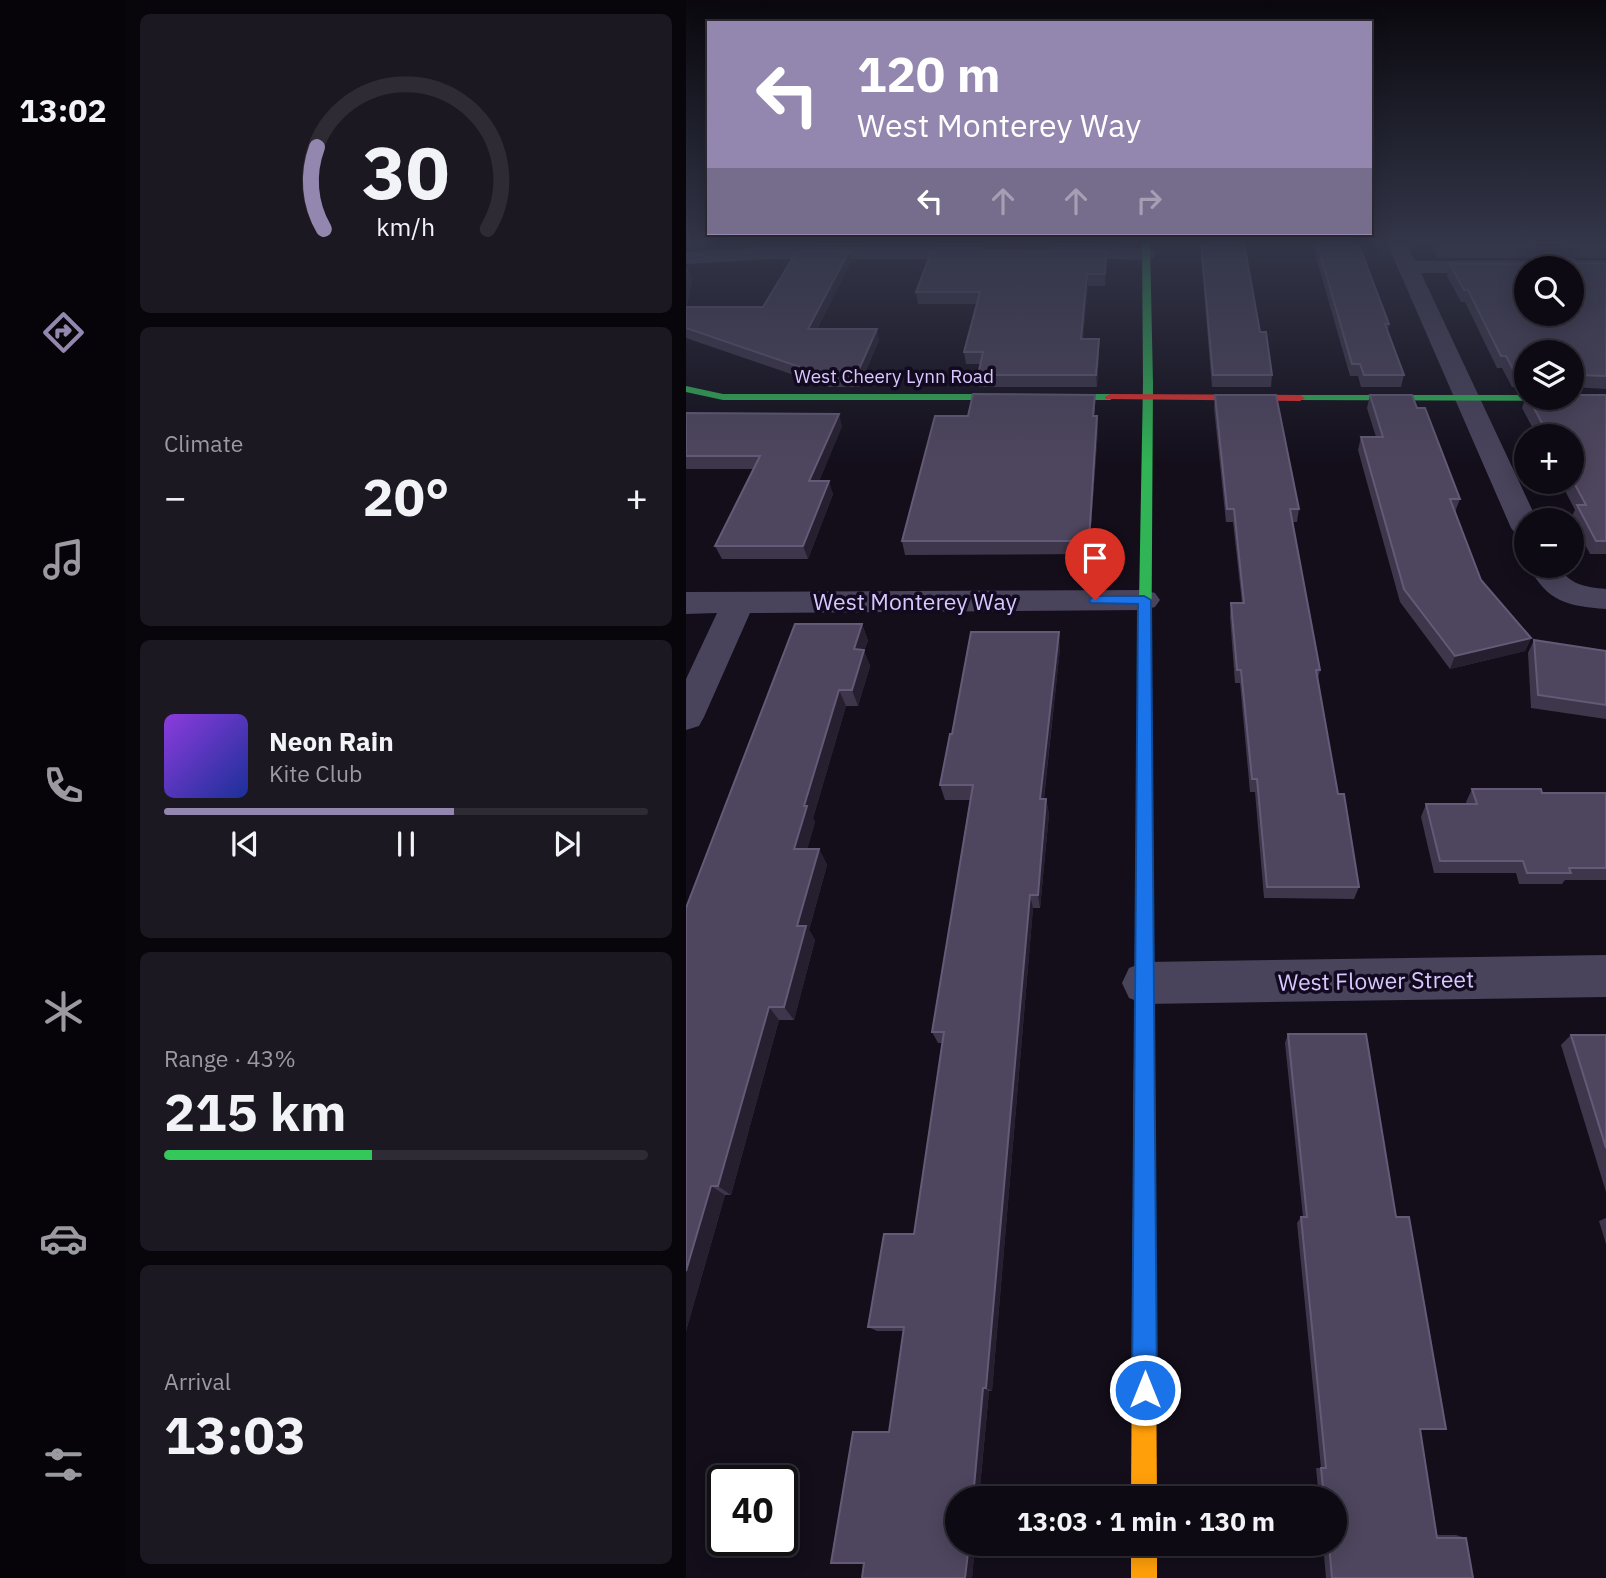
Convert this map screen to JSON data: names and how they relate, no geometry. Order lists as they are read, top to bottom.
{
  "streets": {
    "street": ["West Cheery Lynn Road", "West Monterey Way", "West Flower Street"]
  },
  "page": {
    "tabs": "13:02",
    "turn": ["120 m", "West Monterey Way"],
    "map_buttons": ["+", "−"],
    "tile": [
      "Climate",
      ["Range · 43%", "215 km"],
      ["Arrival", "13:03"]
    ],
    "heat": ["−", "20°", "+"],
    "song": ["Neon Rain", "Kite Club"],
    "limit": "40",
    "trip": "13:03 · 1 min · 130 m",
    "gauge": ["30", "km/h"]
  }
}
